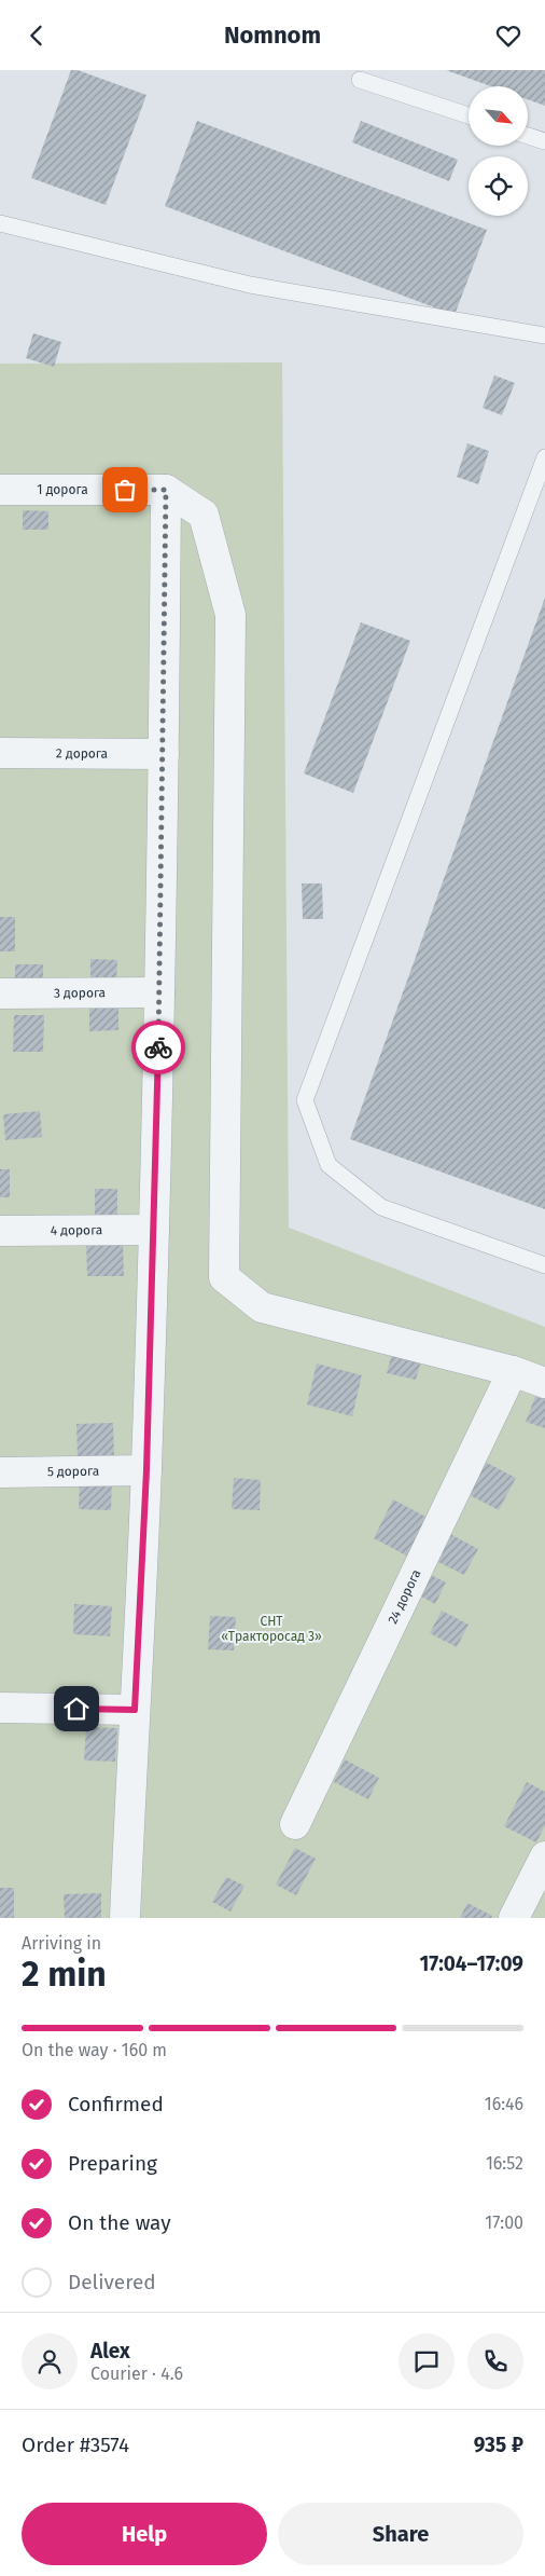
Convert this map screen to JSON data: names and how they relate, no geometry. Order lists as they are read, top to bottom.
{
  "streets": {
    "street": [
      "1 дорога",
      "2 дорога",
      "3 дорога",
      "4 дорога",
      "5 дорога",
      "24 дорога"
    ]
  },
  "parks": ["СНТ «Тракторосад 3»"],
  "north": "bottom right",
  "page": {
    "header": "Nomnom",
    "heading": ["2 min", "Arriving in", "17:04–17:09"],
    "panel": [
      "Alex",
      "Courier · 4.6",
      "Order #3574",
      "935 ₽"
    ],
    "bar": "On the way · 160 m",
    "list": [
      ["Confirmed", "16:46"],
      ["Preparing", "16:52"],
      ["On the way", "17:00"],
      "Delivered"
    ],
    "buttons": ["Help", "Share"]
  }
}
